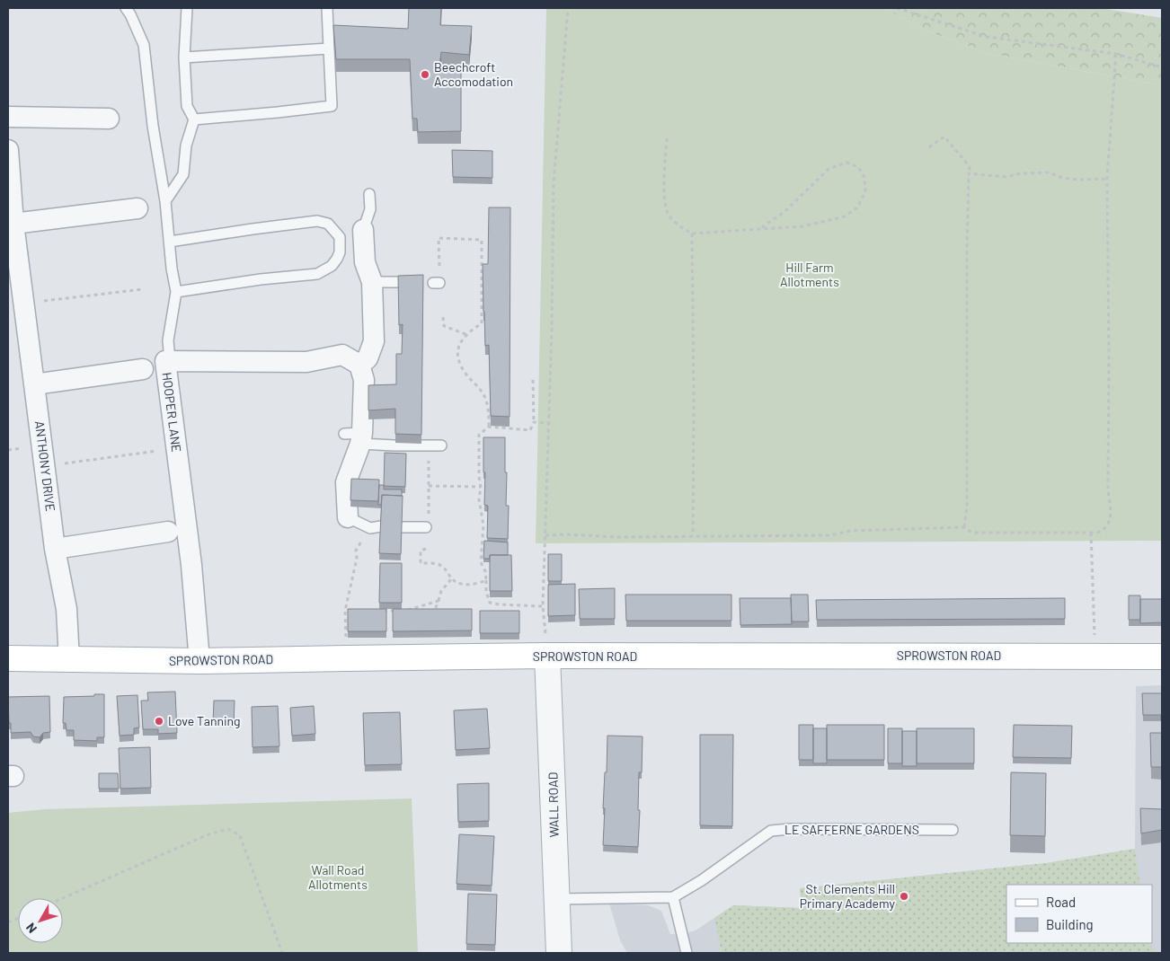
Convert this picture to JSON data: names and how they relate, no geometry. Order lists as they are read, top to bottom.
{
  "streets": {
    "main road": ["SPROWSTON ROAD"],
    "street": ["HOOPER LANE", "ANTHONY DRIVE", "WALL ROAD"],
    "lane": ["LE SAFFERNE GARDENS"]
  },
  "crossings": [
    ["HOOPER LANE", "SPROWSTON ROAD"],
    ["ANTHONY DRIVE", "SPROWSTON ROAD"],
    ["SPROWSTON ROAD", "WALL ROAD"]
  ],
  "parks": ["Hill Farm Allotments", "Wall Road Allotments"],
  "places": ["Beechcroft Accomodation", "Love Tanning", "St. Clements Hill Primary Academy"],
  "legend": ["Road", "Building"],
  "north": "bottom left"
}
